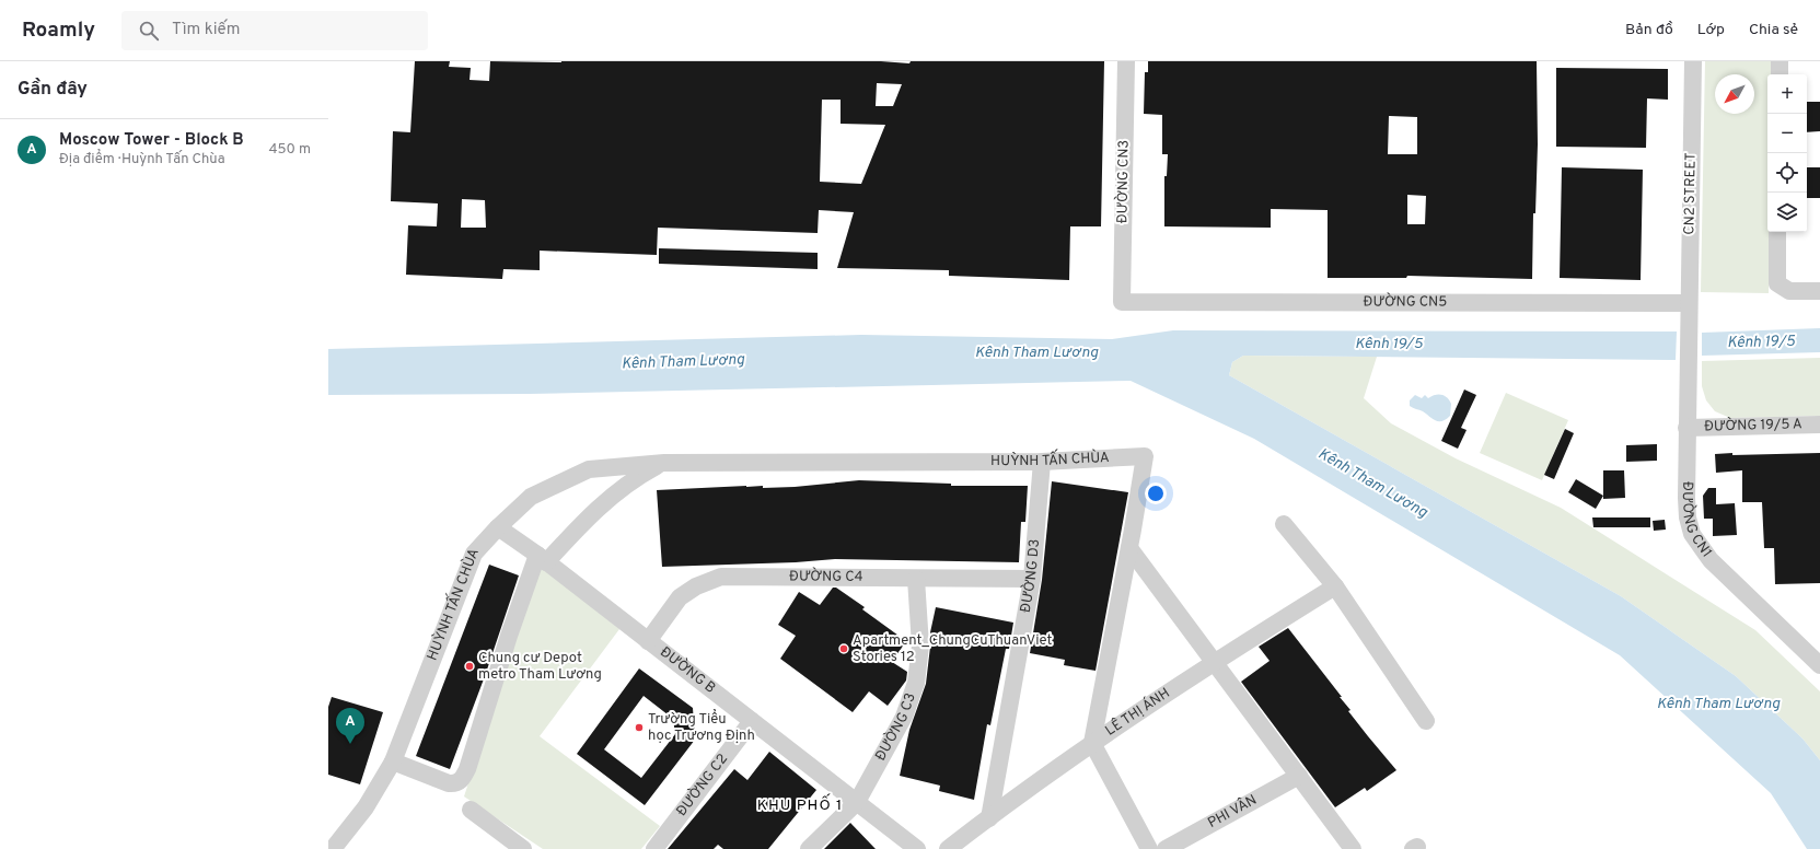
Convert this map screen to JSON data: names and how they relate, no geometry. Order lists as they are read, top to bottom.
{
  "streets": {
    "street": [
      "ĐƯỜNG CN3",
      "CN2 STREET",
      "ĐƯỜNG CN5",
      "ĐƯỜNG 19/5 A",
      "HUỲNH TẤN CHÙA",
      "ĐƯỜNG CN1",
      "ĐƯỜNG D3",
      "ĐƯỜNG C4",
      "ĐƯỜNG B",
      "LÊ THỊ ÁNH",
      "ĐƯỜNG C3",
      "ĐƯỜNG C2",
      "PHI VÂN"
    ]
  },
  "crossings": [
    ["ĐƯỜNG CN3", "ĐƯỜNG CN5"],
    ["CN2 STREET", "ĐƯỜNG CN5"],
    ["CN2 STREET", "ĐƯỜNG CN1"],
    ["ĐƯỜNG 19/5 A", "ĐƯỜNG CN1"],
    ["HUỲNH TẤN CHÙA", "ĐƯỜNG D3"],
    ["HUỲNH TẤN CHÙA", "ĐƯỜNG B"],
    ["HUỲNH TẤN CHÙA", "LÊ THỊ ÁNH"],
    ["ĐƯỜNG D3", "ĐƯỜNG C4"],
    ["ĐƯỜNG D3", "LÊ THỊ ÁNH"],
    ["ĐƯỜNG C4", "ĐƯỜNG B"],
    ["ĐƯỜNG C4", "ĐƯỜNG C3"],
    ["ĐƯỜNG B", "ĐƯỜNG C3"],
    ["ĐƯỜNG B", "ĐƯỜNG C2"]
  ],
  "districts": ["KHU PHỐ 1"],
  "water": ["Kênh 19/5", "Kênh Tham Lương"],
  "places": ["Apartment_ChungCuThuanViet Stories 12", "Chung cư Depot metro Tham Lương", "Trường Tiểu học Trương Định"],
  "north": "bottom left",
  "page": {
    "header": "Roamly",
    "search": "Tìm kiếm",
    "nav": ["Bản đồ", "Lớp", "Chia sẻ"],
    "heading": "Gần đây",
    "map_buttons": ["+", "−"],
    "list": [
      {
        "mark": "A",
        "name": "Moscow Tower - Block B",
        "note": "Địa điểm · Huỳnh Tấn Chùa",
        "value": "450 m"
      }
    ],
    "pins": "A"
  }
}
